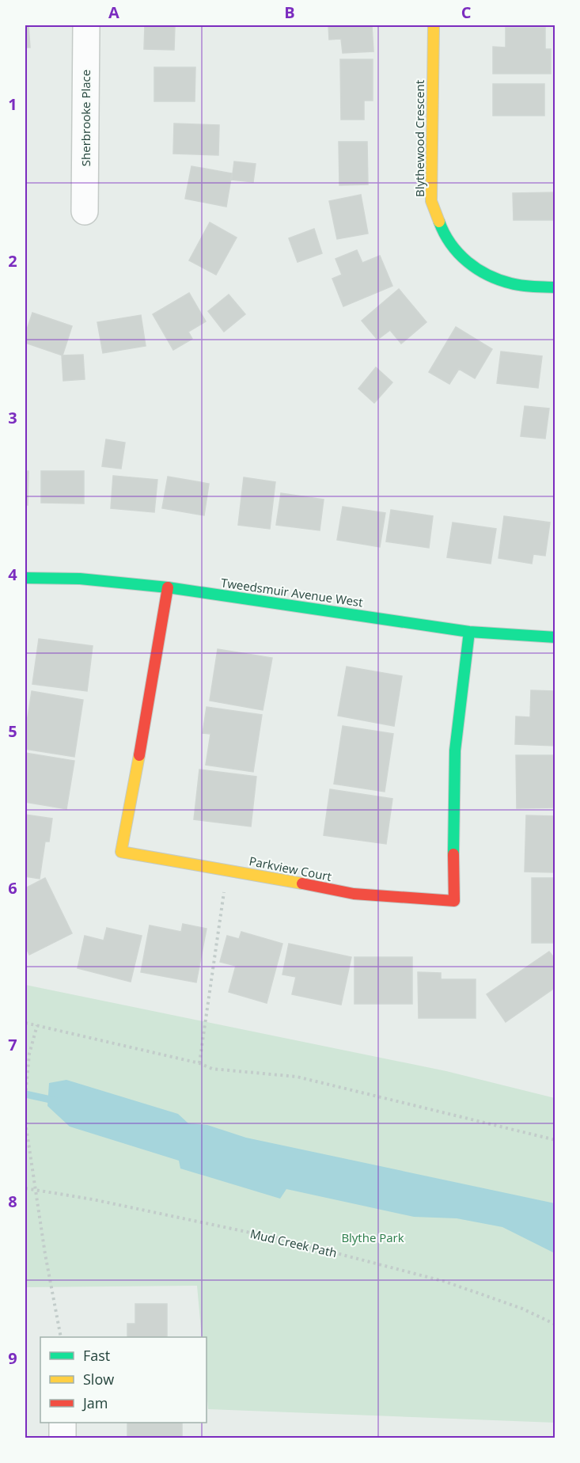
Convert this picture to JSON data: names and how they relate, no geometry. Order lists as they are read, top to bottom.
{
  "streets": {
    "street": [
      "Sherbrooke Place",
      "Blythewood Crescent",
      "Tweedsmuir Avenue West",
      "Parkview Court"
    ],
    "path": ["Mud Creek Path"]
  },
  "crossings": [
    ["Tweedsmuir Avenue West", "Parkview Court"]
  ],
  "parks": ["Blythe Park"],
  "legend": ["Fast", "Slow", "Jam"],
  "grid": {
    "columns": ["A", "B", "C"],
    "rows": [
      "1",
      "2",
      "3",
      "4",
      "5",
      "6",
      "7",
      "8",
      "9"
    ]
  }
}
